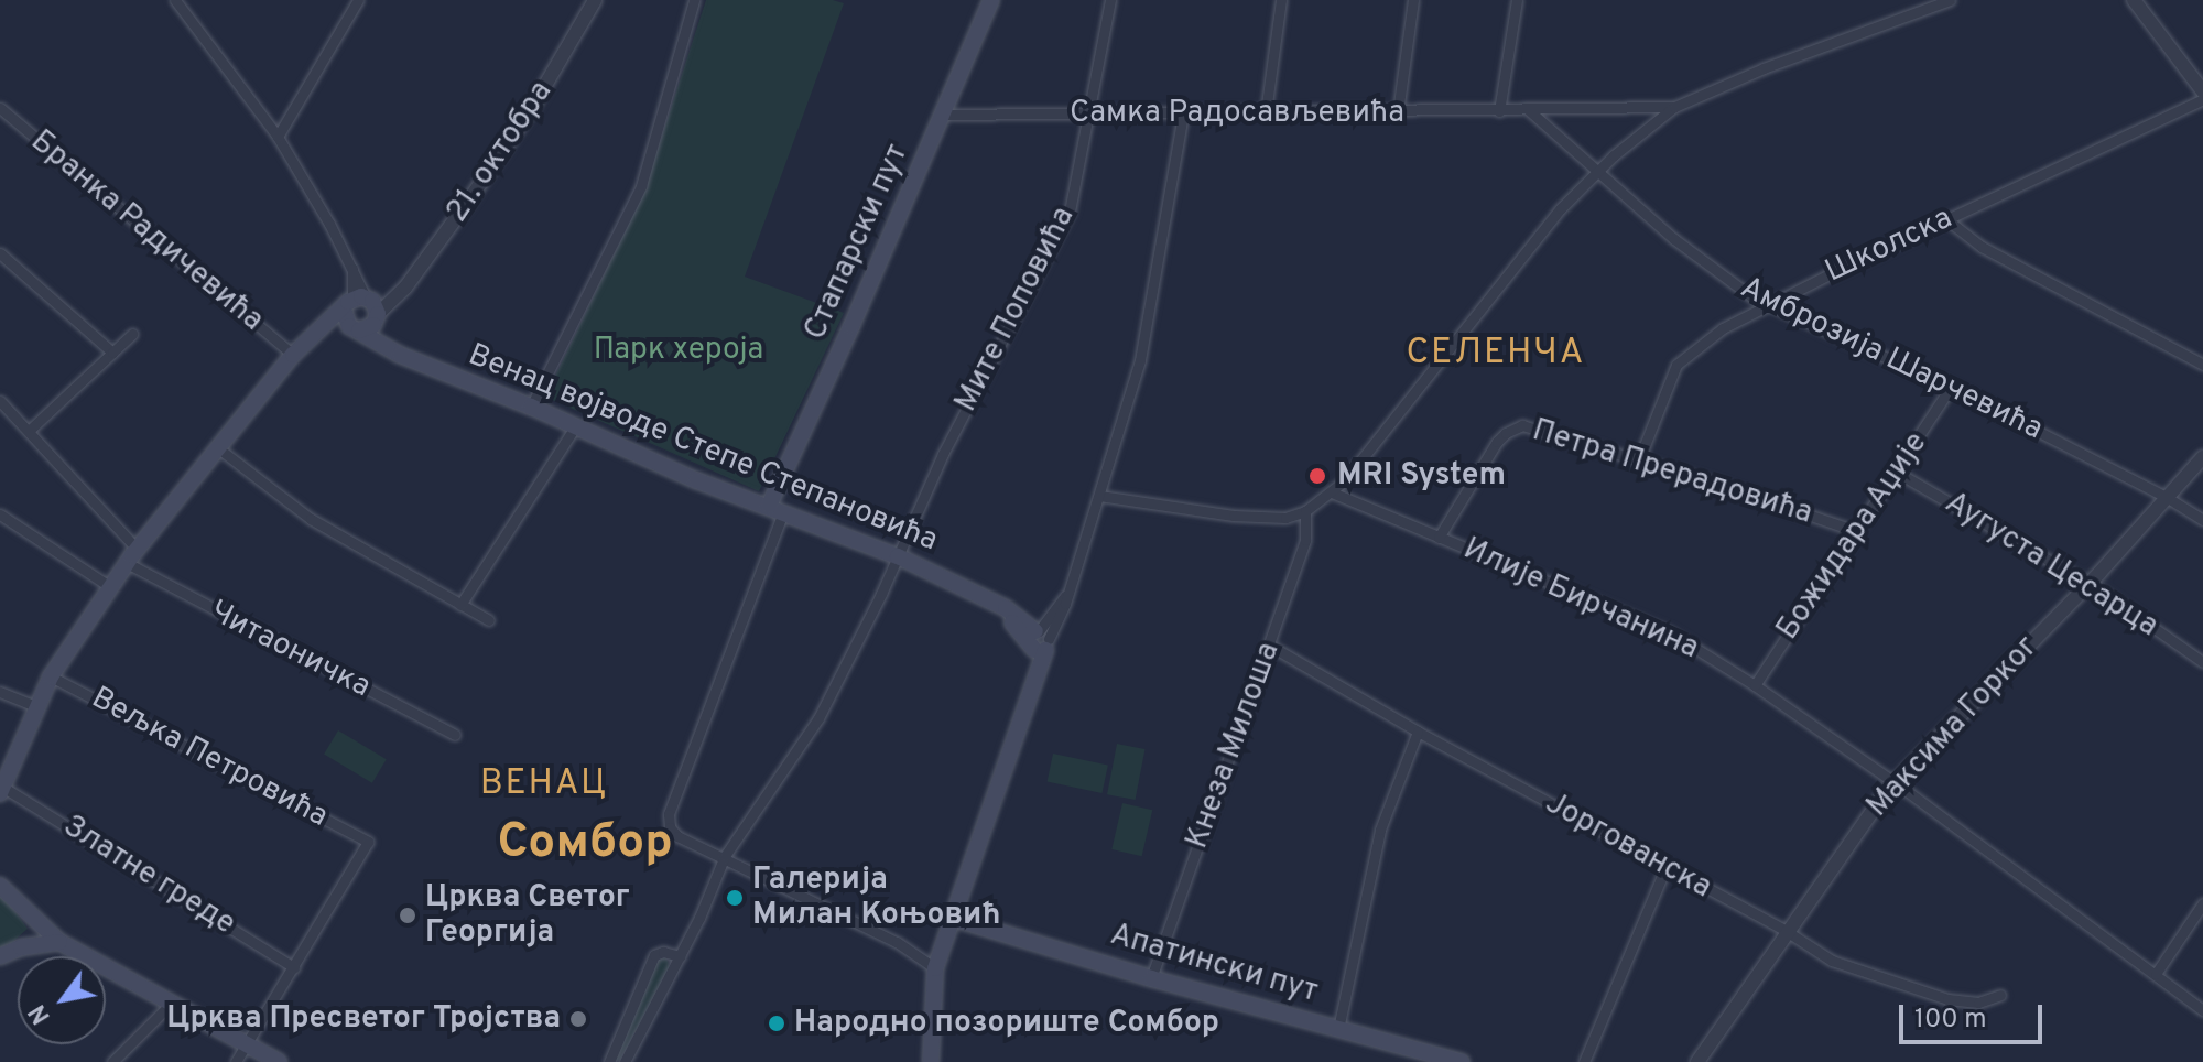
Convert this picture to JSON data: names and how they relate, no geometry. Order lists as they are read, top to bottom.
{
  "streets": {
    "main road": ["Стапарски пут", "Венац војводе Степе Степановића", "Апатински пут"],
    "street": [
      "Самка Радосављевића",
      "21. октобра",
      "Бранка Радичевића",
      "Школска",
      "Мите Поповића",
      "Амброзија Шарчевића",
      "Петра Прерадовића",
      "Божидара Аџије",
      "Аугуста Цесарца",
      "Илије Бирчанина",
      "Читаоничка",
      "Максима Горког",
      "Кнеза Милоша",
      "Вељка Петровића",
      "Јоргованска",
      "Златне греде"
    ]
  },
  "crossings": [
    ["Самка Радосављевића", "Стапарски пут"],
    ["Самка Радосављевића", "Мите Поповића"],
    ["Стапарски пут", "Венац војводе Степе Степановића"],
    ["Школска", "Амброзија Шарчевића"],
    ["Школска", "Петра Прерадовића"],
    ["Мите Поповића", "Венац војводе Степе Степановића"],
    ["Амброзија Шарчевића", "Божидара Аџије"],
    ["Амброзија Шарчевића", "Максима Горког"],
    ["Петра Прерадовића", "Божидара Аџије"],
    ["Петра Прерадовића", "Илије Бирчанина"],
    ["Божидара Аџије", "Аугуста Цесарца"],
    ["Божидара Аџије", "Илије Бирчанина"],
    ["Аугуста Цесарца", "Максима Горког"],
    ["Илије Бирчанина", "Максима Горког"],
    ["Максима Горког", "Јоргованска"],
    ["Кнеза Милоша", "Јоргованска"],
    ["Кнеза Милоша", "Апатински пут"],
    ["Вељка Петровића", "Златне греде"]
  ],
  "districts": ["СЕЛЕНЧА", "ВЕНАЦ", "Сомбор"],
  "parks": ["Парк хероја"],
  "places": [
    "MRI System",
    "Галерија Милан Коњовић",
    "Црква Светог Георгија",
    "Црква Пресветог Тројства",
    "Народно позориште Сомбор"
  ],
  "scale_bar": "100 m",
  "north": "bottom left"
}
